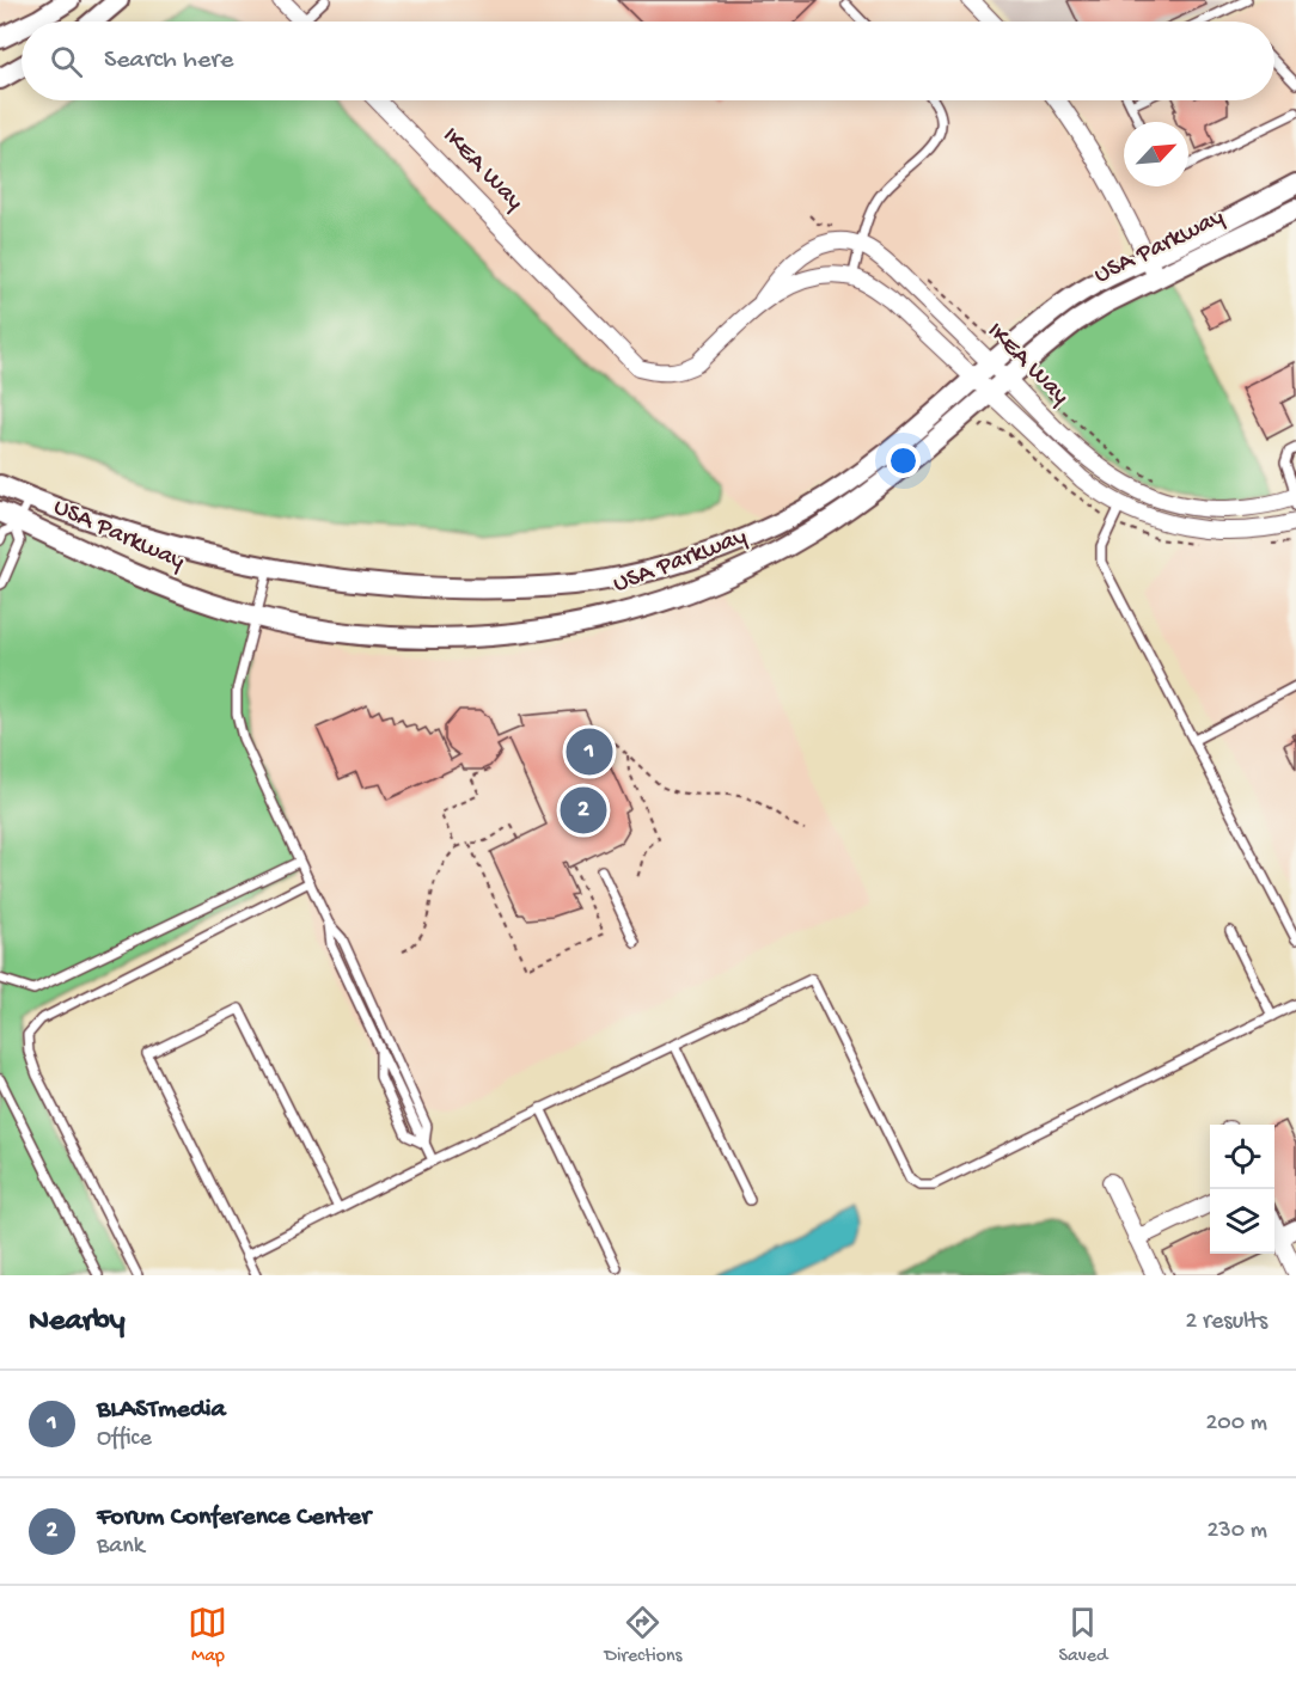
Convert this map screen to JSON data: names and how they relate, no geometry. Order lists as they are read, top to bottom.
{
  "streets": {
    "street": ["IKEA Way", "USA Parkway"]
  },
  "crossings": [
    ["IKEA Way", "USA Parkway"]
  ],
  "north": "top right",
  "page": {
    "search": "Search here",
    "pins": ["1", "2"],
    "heading": ["Nearby", "2 results"],
    "list": [
      {
        "mark": "1",
        "name": "BLASTmedia",
        "note": "Office",
        "value": "200 m"
      },
      {
        "mark": "2",
        "name": "Forum Conference Center",
        "note": "Bank",
        "value": "230 m"
      }
    ],
    "nav": ["Map", "Directions", "Saved"]
  }
}
